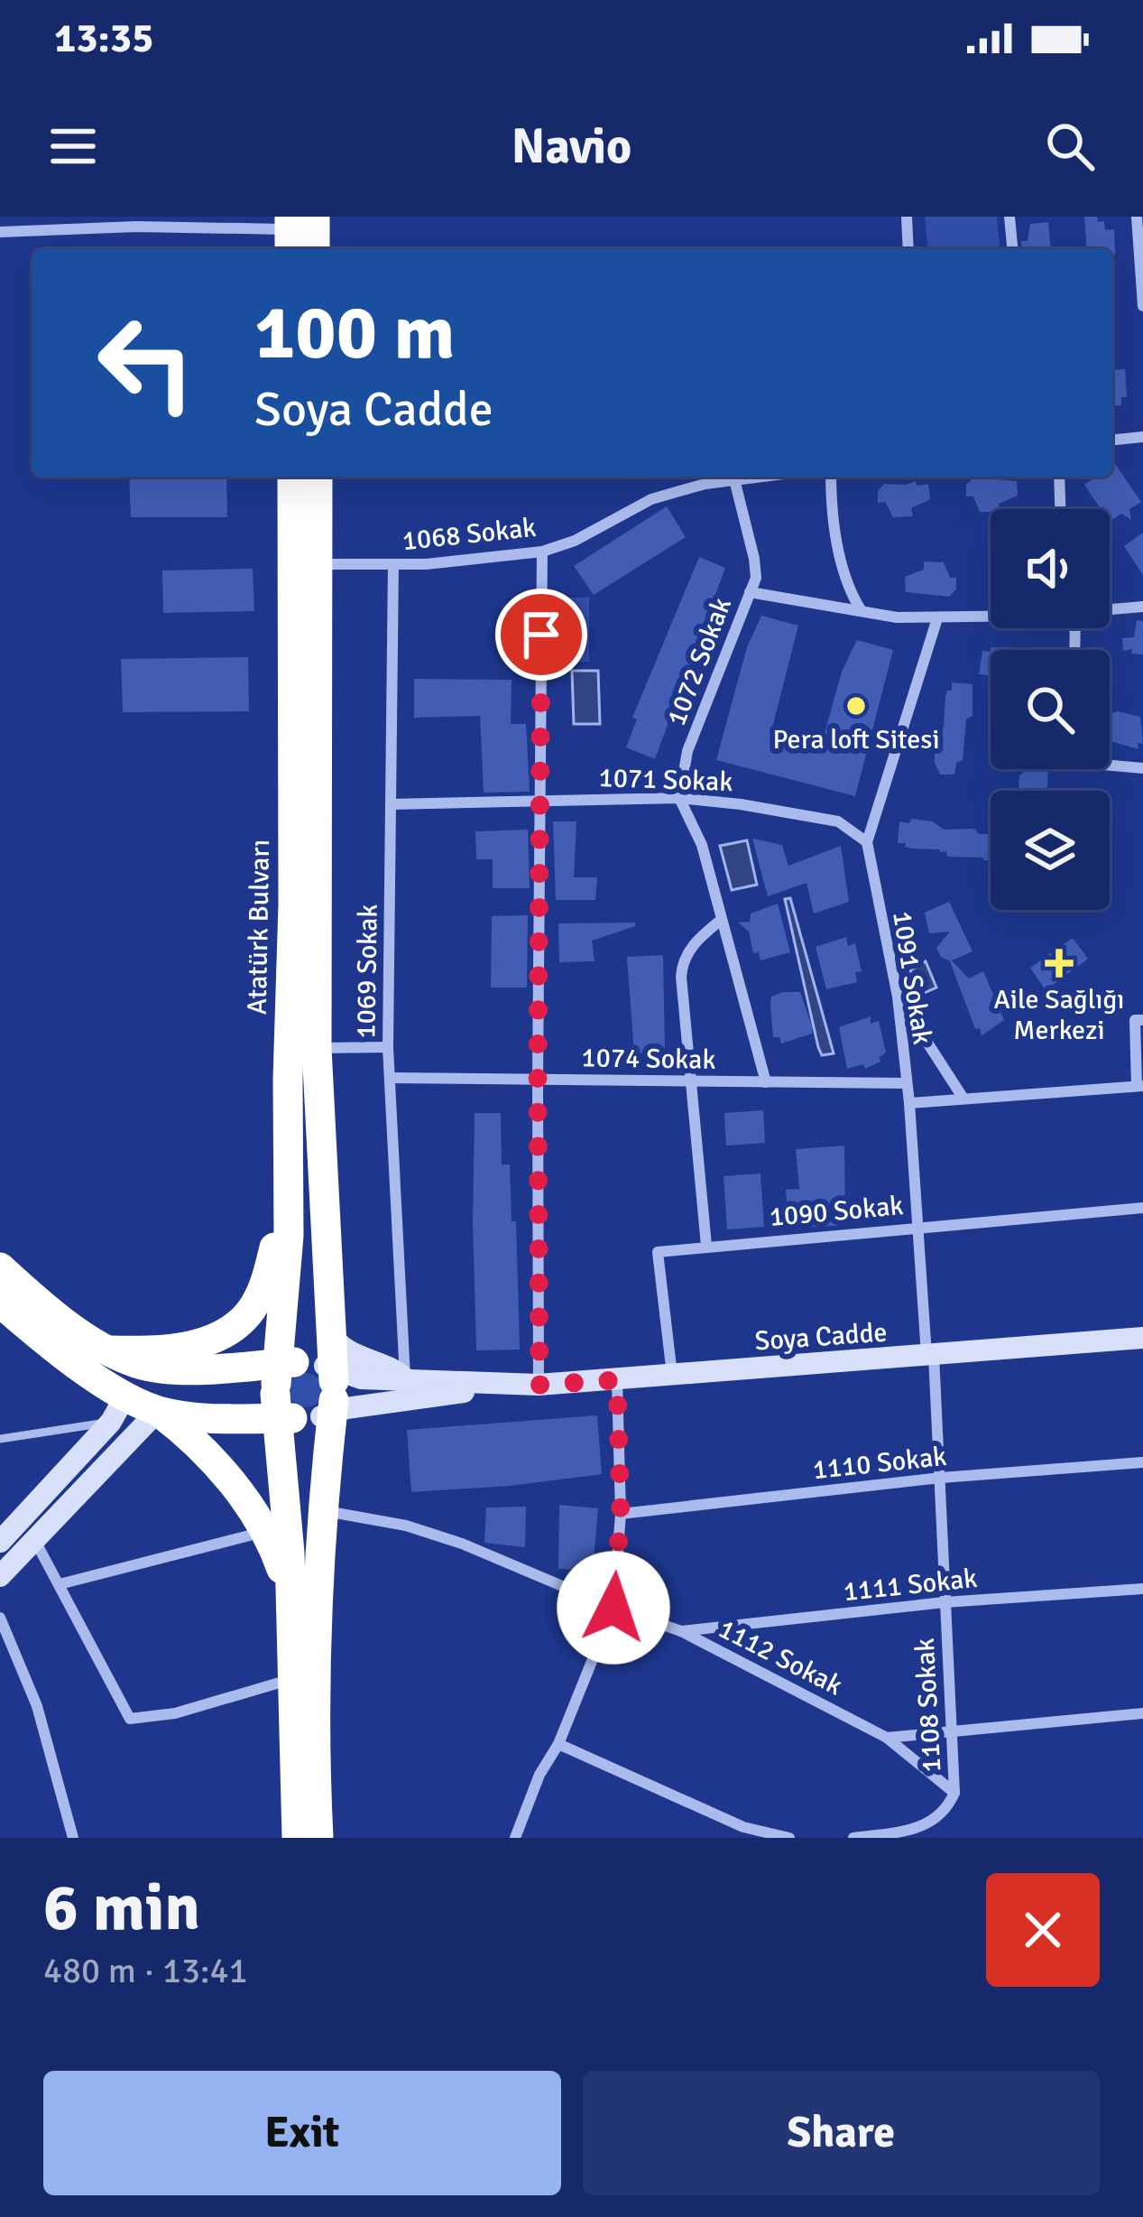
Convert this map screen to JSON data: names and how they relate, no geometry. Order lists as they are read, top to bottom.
{
  "streets": {
    "highway": ["Atatürk Bulvarı"],
    "main road": ["Soya Cadde"],
    "street": [
      "1068 Sokak",
      "1072 Sokak",
      "1071 Sokak",
      "1069 Sokak",
      "1091 Sokak",
      "1074 Sokak",
      "1090 Sokak",
      "1110 Sokak",
      "1111 Sokak",
      "1112 Sokak",
      "1108 Sokak"
    ]
  },
  "crossings": [
    ["1068 Sokak", "1072 Sokak"],
    ["1068 Sokak", "Atatürk Bulvarı"],
    ["1068 Sokak", "1069 Sokak"],
    ["1072 Sokak", "1071 Sokak"],
    ["1071 Sokak", "1069 Sokak"],
    ["1071 Sokak", "1091 Sokak"],
    ["Atatürk Bulvarı", "Soya Cadde"],
    ["Atatürk Bulvarı", "1112 Sokak"],
    ["1069 Sokak", "1074 Sokak"],
    ["1069 Sokak", "Soya Cadde"],
    ["1091 Sokak", "1074 Sokak"],
    ["1091 Sokak", "1090 Sokak"],
    ["1091 Sokak", "Soya Cadde"],
    ["1091 Sokak", "1108 Sokak"],
    ["1090 Sokak", "Soya Cadde"],
    ["Soya Cadde", "1108 Sokak"],
    ["1110 Sokak", "1108 Sokak"],
    ["1111 Sokak", "1112 Sokak"],
    ["1111 Sokak", "1108 Sokak"],
    ["1112 Sokak", "1108 Sokak"]
  ],
  "places": {
    "other": ["Pera loft Sitesi"],
    "health": ["Aile Sağlığı Merkezi"]
  },
  "page": {
    "status": "13:35",
    "header": "Navio",
    "turn": ["100 m", "Soya Cadde"],
    "heading": ["6 min", "480 m · 13:41"],
    "buttons": ["Exit", "Share"]
  }
}
